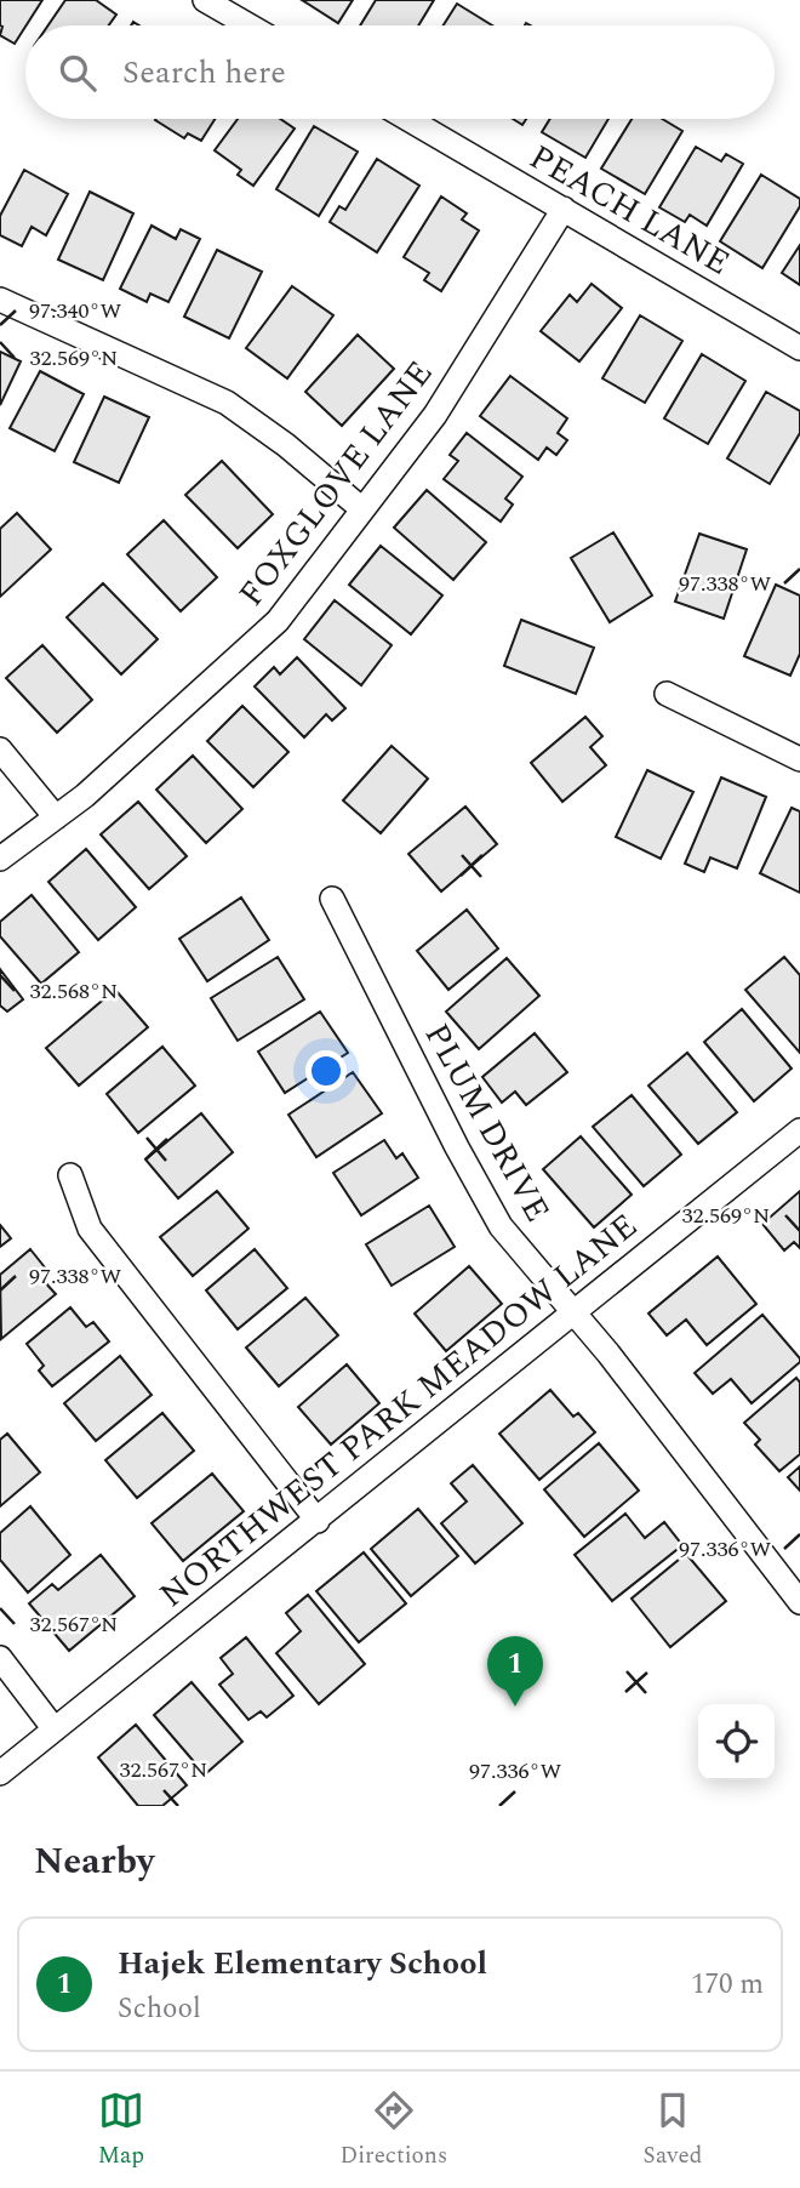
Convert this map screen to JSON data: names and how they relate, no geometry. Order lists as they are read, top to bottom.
{
  "streets": {
    "street": [
      "PEACH LANE",
      "FOXGLOVE LANE",
      "PLUM DRIVE",
      "NORTHWEST PARK MEADOW LANE"
    ]
  },
  "crossings": [
    ["PEACH LANE", "FOXGLOVE LANE"],
    ["PLUM DRIVE", "NORTHWEST PARK MEADOW LANE"]
  ],
  "page": {
    "search": "Search here",
    "pins": "1",
    "heading": "Nearby",
    "list": [
      {
        "mark": "1",
        "name": "Hajek Elementary School",
        "note": "School",
        "value": "170 m"
      }
    ],
    "nav": ["Map", "Directions", "Saved"]
  },
  "coordinates": [
    "97.340°W",
    "32.569°N",
    "97.338°W",
    "32.568°N",
    "97.336°W",
    "32.567°N"
  ]
}
